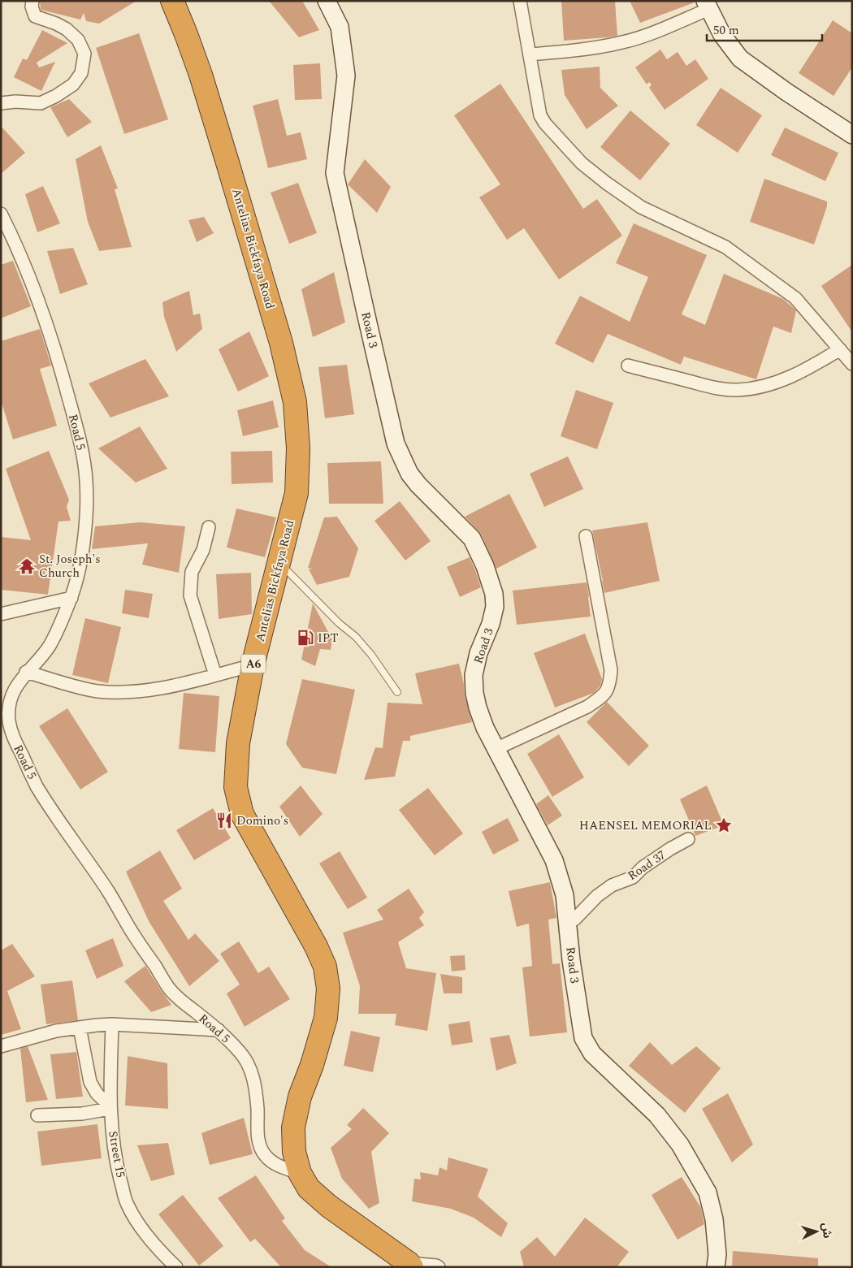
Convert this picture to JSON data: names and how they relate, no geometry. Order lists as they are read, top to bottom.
{
  "streets": {
    "highway": ["Antelias Bickfaya Road", "A6"],
    "street": [
      "Road 3",
      "Road 5",
      "Road 37",
      "Street 15"
    ]
  },
  "crossings": [
    ["Antelias Bickfaya Road", "Road 5"],
    ["Road 3", "Road 37"]
  ],
  "places": {
    "temple": ["St. Joseph's Church"],
    "fuel station": ["IPT"],
    "restaurant": ["Domino's"],
    "place": ["HAENSEL MEMORIAL"]
  },
  "scale_bar": "50 m",
  "north": "right"
}
